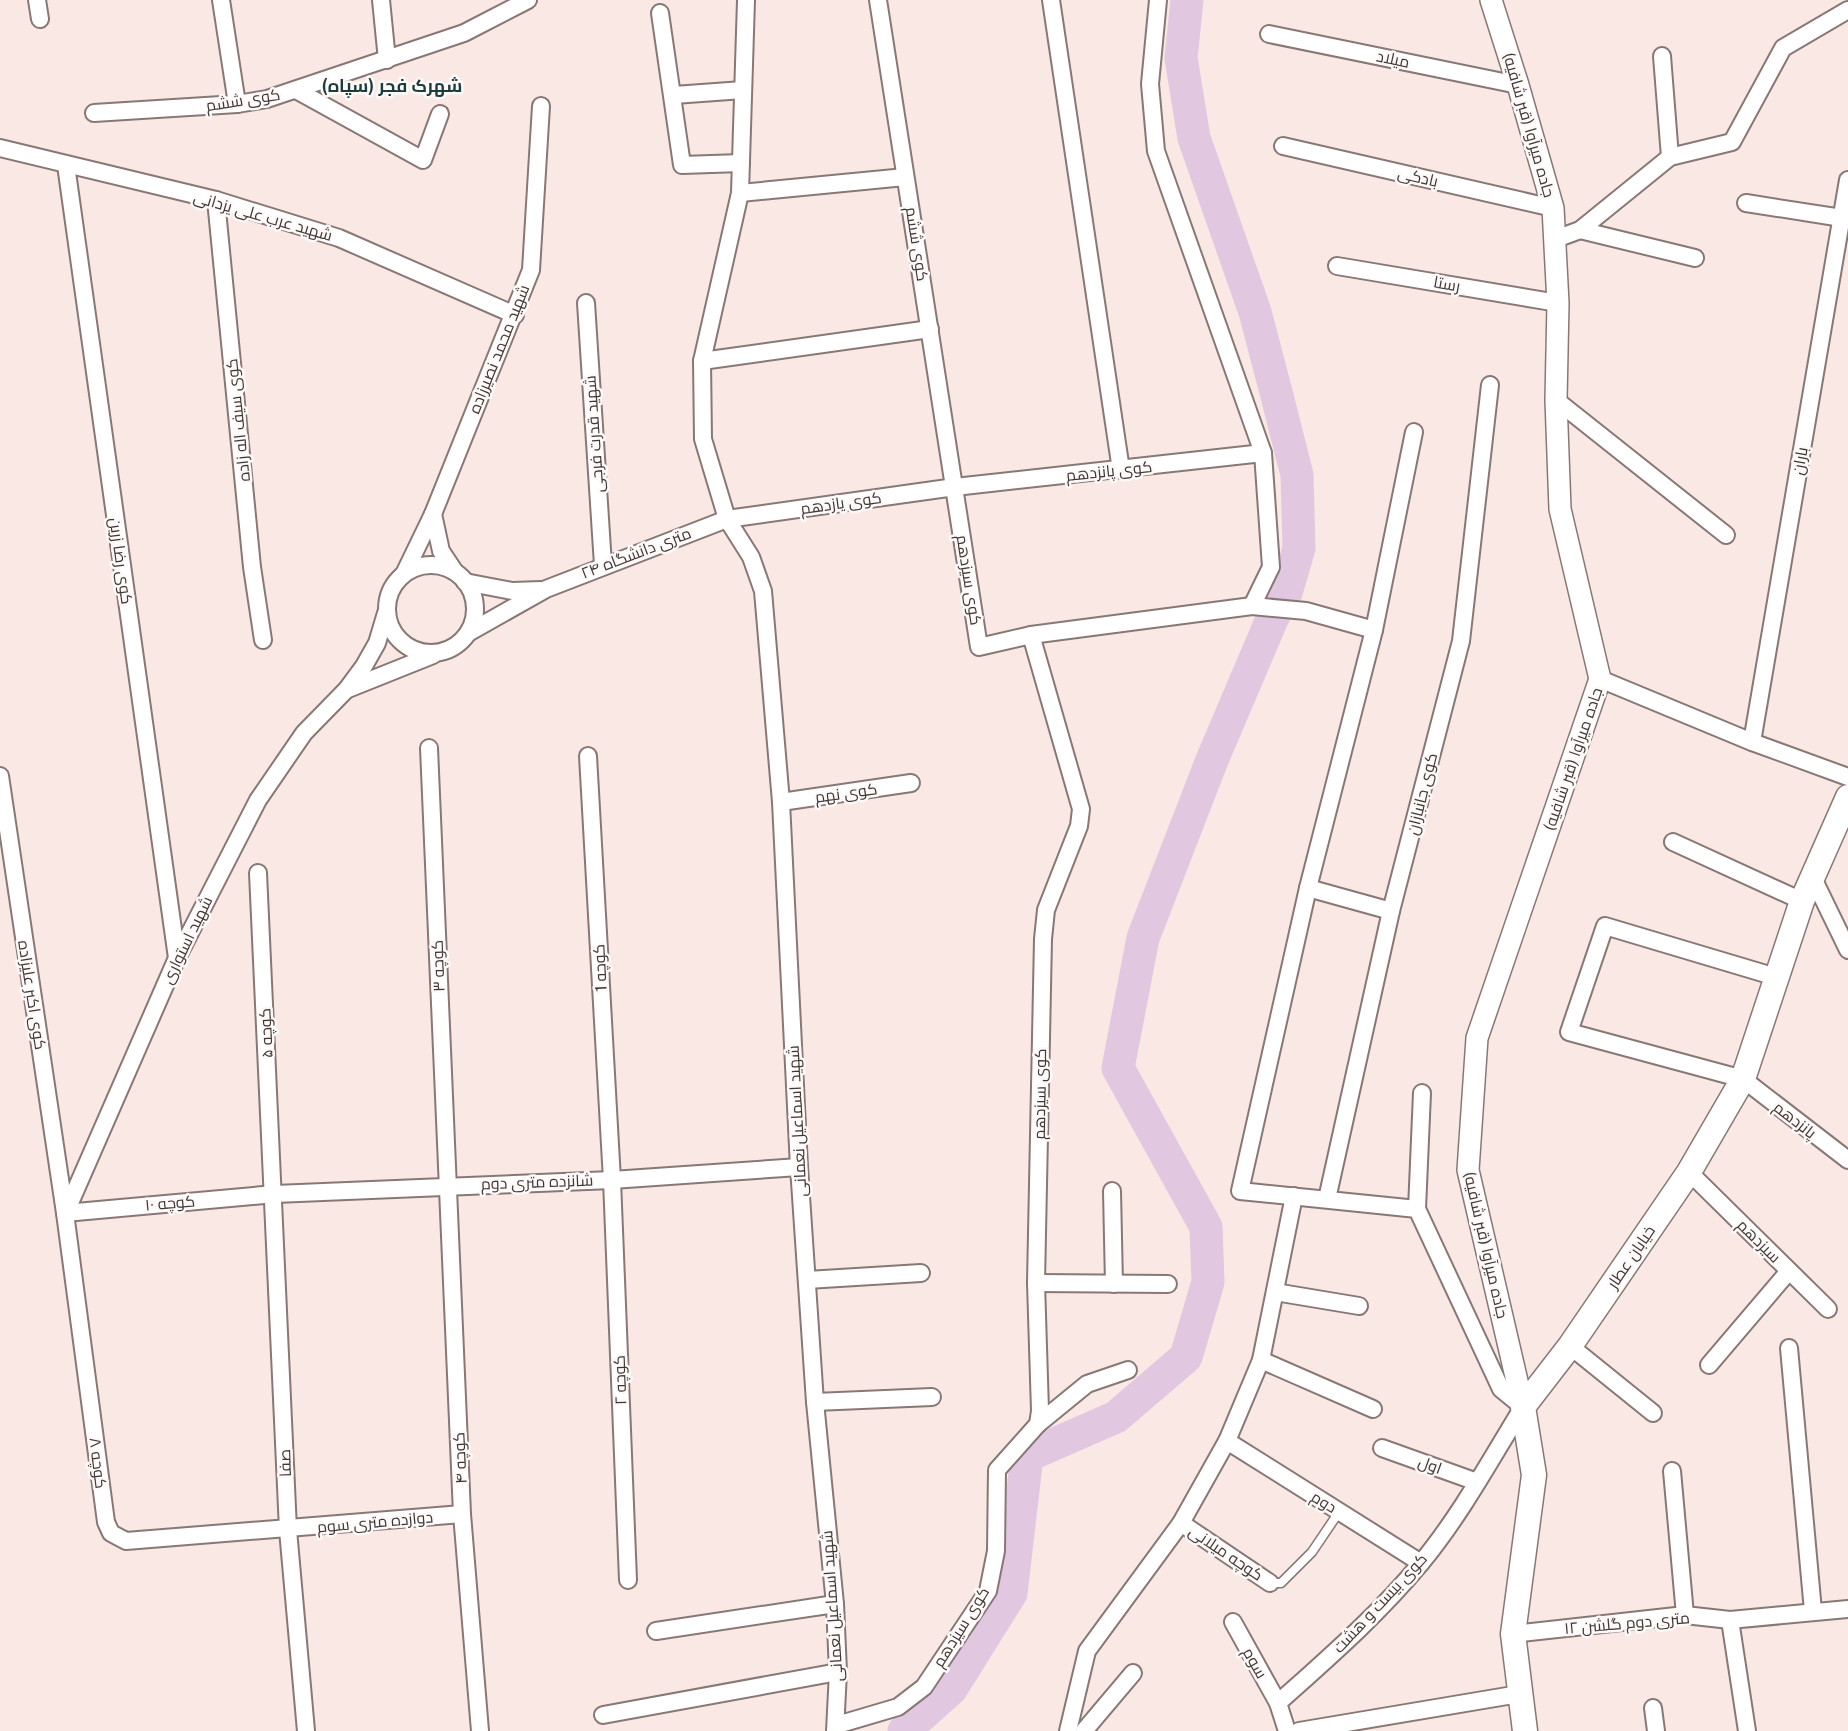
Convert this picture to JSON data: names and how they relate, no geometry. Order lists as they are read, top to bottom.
{
  "streets": {
    "main road": ["خیابان عطار"],
    "street": [
      "میلاد",
      "کوی ششم",
      "جاده میرآوا (قبر شافیه)",
      "بادکی",
      "شهید عرب علی یزدانی",
      "رستا",
      "شهید محمد نصیرزاده",
      "کوی سیف اله زاده",
      "شهید قدرت فرجی",
      "باران",
      "کوی پانزدهم",
      "کوی یازدهم",
      "۲۴ متری دانشگاه",
      "کوی رضا زرین",
      "کوی سیزدهم",
      "کوی نهم",
      "کوی جانبازان",
      "شهید استواری",
      "کوچه ۳",
      "کوچه 1",
      "کوی اکبر علیزاده",
      "کوچه ۵",
      "پانزدهم",
      "شهید اسماعیل نعمانی",
      "شانزده متری دوم",
      "کوچه ۱۰",
      "سیزدهم",
      "کوچه ۲",
      "کوچه ۴",
      "کوچه ۸",
      "صفا",
      "اول",
      "دوم",
      "دوازده متری سوم",
      "کوچه میلانی",
      "کوی بیست و هشت",
      "۱۲ متری دوم گلشن",
      "سوم"
    ]
  },
  "crossings": [
    ["میلاد", "جاده میرآوا (قبر شافیه)"],
    ["کوی ششم", "کوی پانزدهم"],
    ["کوی ششم", "کوی یازدهم"],
    ["کوی ششم", "کوی سیزدهم"],
    ["جاده میرآوا (قبر شافیه)", "بادکی"],
    ["جاده میرآوا (قبر شافیه)", "رستا"],
    ["جاده میرآوا (قبر شافیه)", "خیابان عطار"],
    ["جاده میرآوا (قبر شافیه)", "کوی بیست و هشت"],
    ["شهید عرب علی یزدانی", "شهید محمد نصیرزاده"],
    ["شهید عرب علی یزدانی", "کوی سیف اله زاده"],
    ["شهید عرب علی یزدانی", "کوی رضا زرین"],
    ["شهید محمد نصیرزاده", "۲۴ متری دانشگاه"],
    ["شهید محمد نصیرزاده", "شهید استواری"],
    ["شهید قدرت فرجی", "۲۴ متری دانشگاه"],
    ["کوی پانزدهم", "کوی یازدهم"],
    ["کوی پانزدهم", "کوی سیزدهم"],
    ["کوی یازدهم", "۲۴ متری دانشگاه"],
    ["کوی یازدهم", "کوی سیزدهم"],
    ["کوی یازدهم", "شهید اسماعیل نعمانی"],
    ["۲۴ متری دانشگاه", "شهید استواری"],
    ["۲۴ متری دانشگاه", "شهید اسماعیل نعمانی"],
    ["کوی رضا زرین", "شهید استواری"],
    ["کوی سیزدهم", "شهید اسماعیل نعمانی"],
    ["کوی نهم", "شهید اسماعیل نعمانی"],
    ["شهید استواری", "کوی اکبر علیزاده"],
    ["شهید استواری", "کوچه ۱۰"],
    ["شهید استواری", "کوچه ۸"],
    ["کوچه ۳", "شانزده متری دوم"],
    ["کوچه ۳", "کوچه ۴"],
    ["کوچه 1", "شانزده متری دوم"],
    ["کوچه 1", "کوچه ۲"],
    ["کوی اکبر علیزاده", "کوچه ۱۰"],
    ["کوی اکبر علیزاده", "کوچه ۸"],
    ["کوچه ۵", "شانزده متری دوم"],
    ["کوچه ۵", "کوچه ۱۰"],
    ["کوچه ۵", "صفا"],
    ["پانزدهم", "خیابان عطار"],
    ["شهید اسماعیل نعمانی", "شانزده متری دوم"],
    ["شانزده متری دوم", "کوچه ۱۰"],
    ["شانزده متری دوم", "کوچه ۲"],
    ["شانزده متری دوم", "کوچه ۴"],
    ["شانزده متری دوم", "صفا"],
    ["کوچه ۱۰", "کوچه ۸"],
    ["کوچه ۱۰", "صفا"],
    ["سیزدهم", "خیابان عطار"],
    ["خیابان عطار", "کوی بیست و هشت"],
    ["کوچه ۴", "دوازده متری سوم"],
    ["کوچه ۸", "صفا"],
    ["کوچه ۸", "دوازده متری سوم"],
    ["صفا", "دوازده متری سوم"],
    ["اول", "کوی بیست و هشت"],
    ["دوم", "کوی بیست و هشت"],
    ["کوی بیست و هشت", "سوم"]
  ],
  "districts": ["شهرک فجر (سپاه)"]
}
